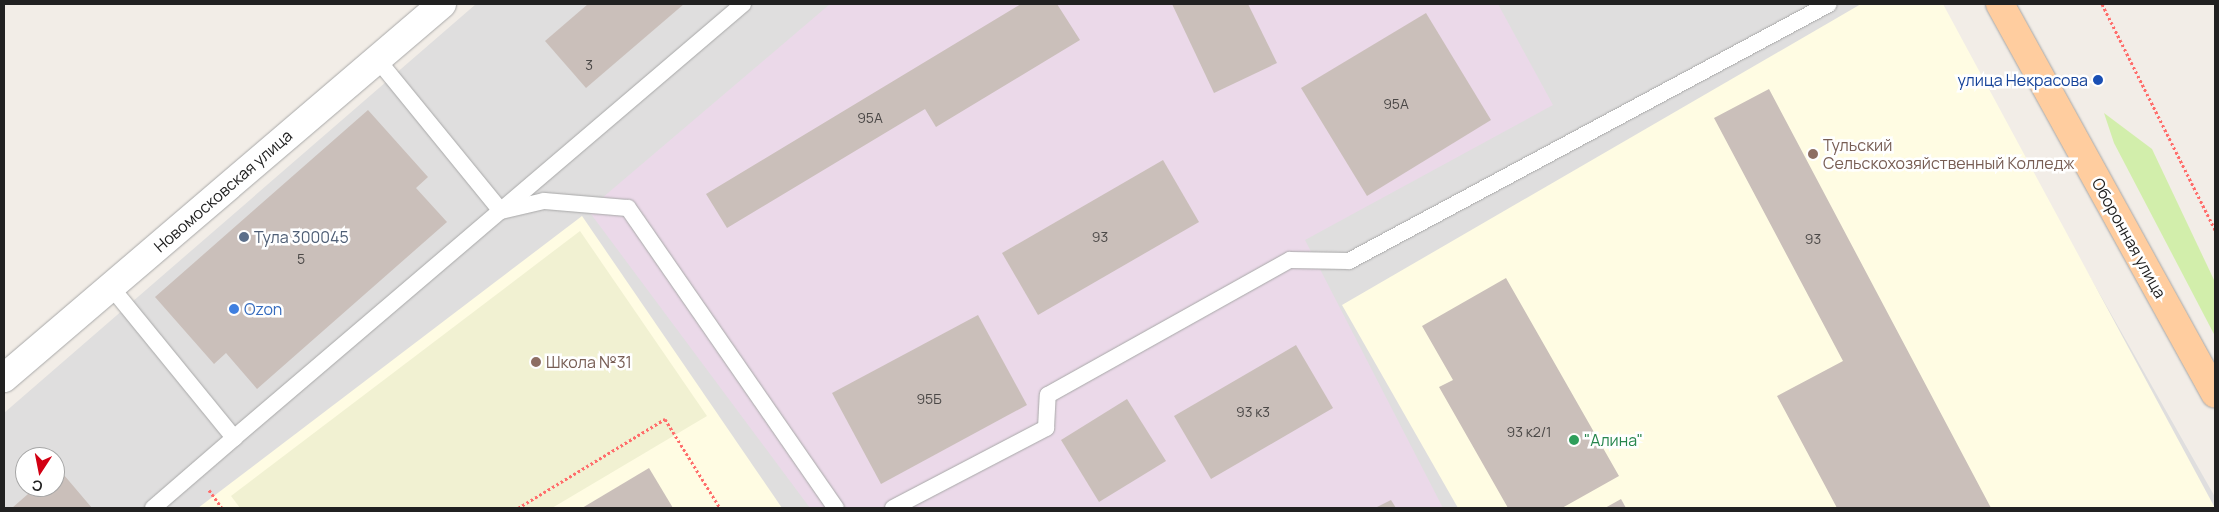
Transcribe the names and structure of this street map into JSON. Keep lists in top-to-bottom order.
{
  "streets": {
    "main road": ["Оборонная улица"],
    "street": ["Новомосковская улица"]
  },
  "places": [
    "улица Некрасова",
    "Тульский Сельскохозяйственный Колледж",
    "Тула 300045",
    "Ozon",
    "Школа №31",
    "\"Алина\""
  ],
  "house_numbers": [
    "3",
    "95А",
    "95А",
    "93",
    "93",
    "5",
    "95Б",
    "93 к3",
    "93 к2/1"
  ],
  "north": "bottom"
}
